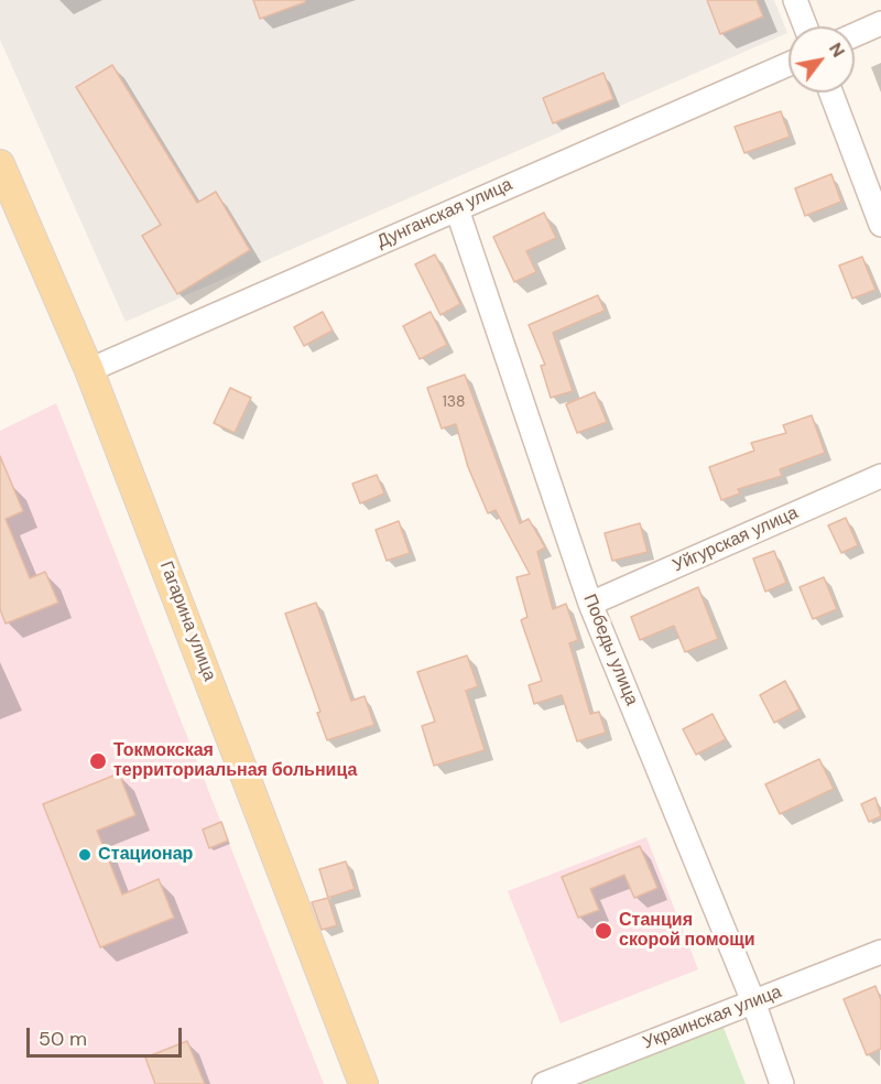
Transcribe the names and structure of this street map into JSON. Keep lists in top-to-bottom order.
{
  "streets": {
    "main road": ["Гагарина улица"],
    "street": [
      "Дунганская улица",
      "Уйгурская улица",
      "Победы улица",
      "Украинская улица"
    ]
  },
  "crossings": [
    ["Дунганская улица", "Гагарина улица"],
    ["Дунганская улица", "Победы улица"],
    ["Уйгурская улица", "Победы улица"],
    ["Победы улица", "Украинская улица"]
  ],
  "places": ["Токмокская территориальная больница", "Cтационар", "Станция скорой помощи"],
  "house_numbers": ["138"],
  "scale_bar": "50 m",
  "north": "top right"
}
